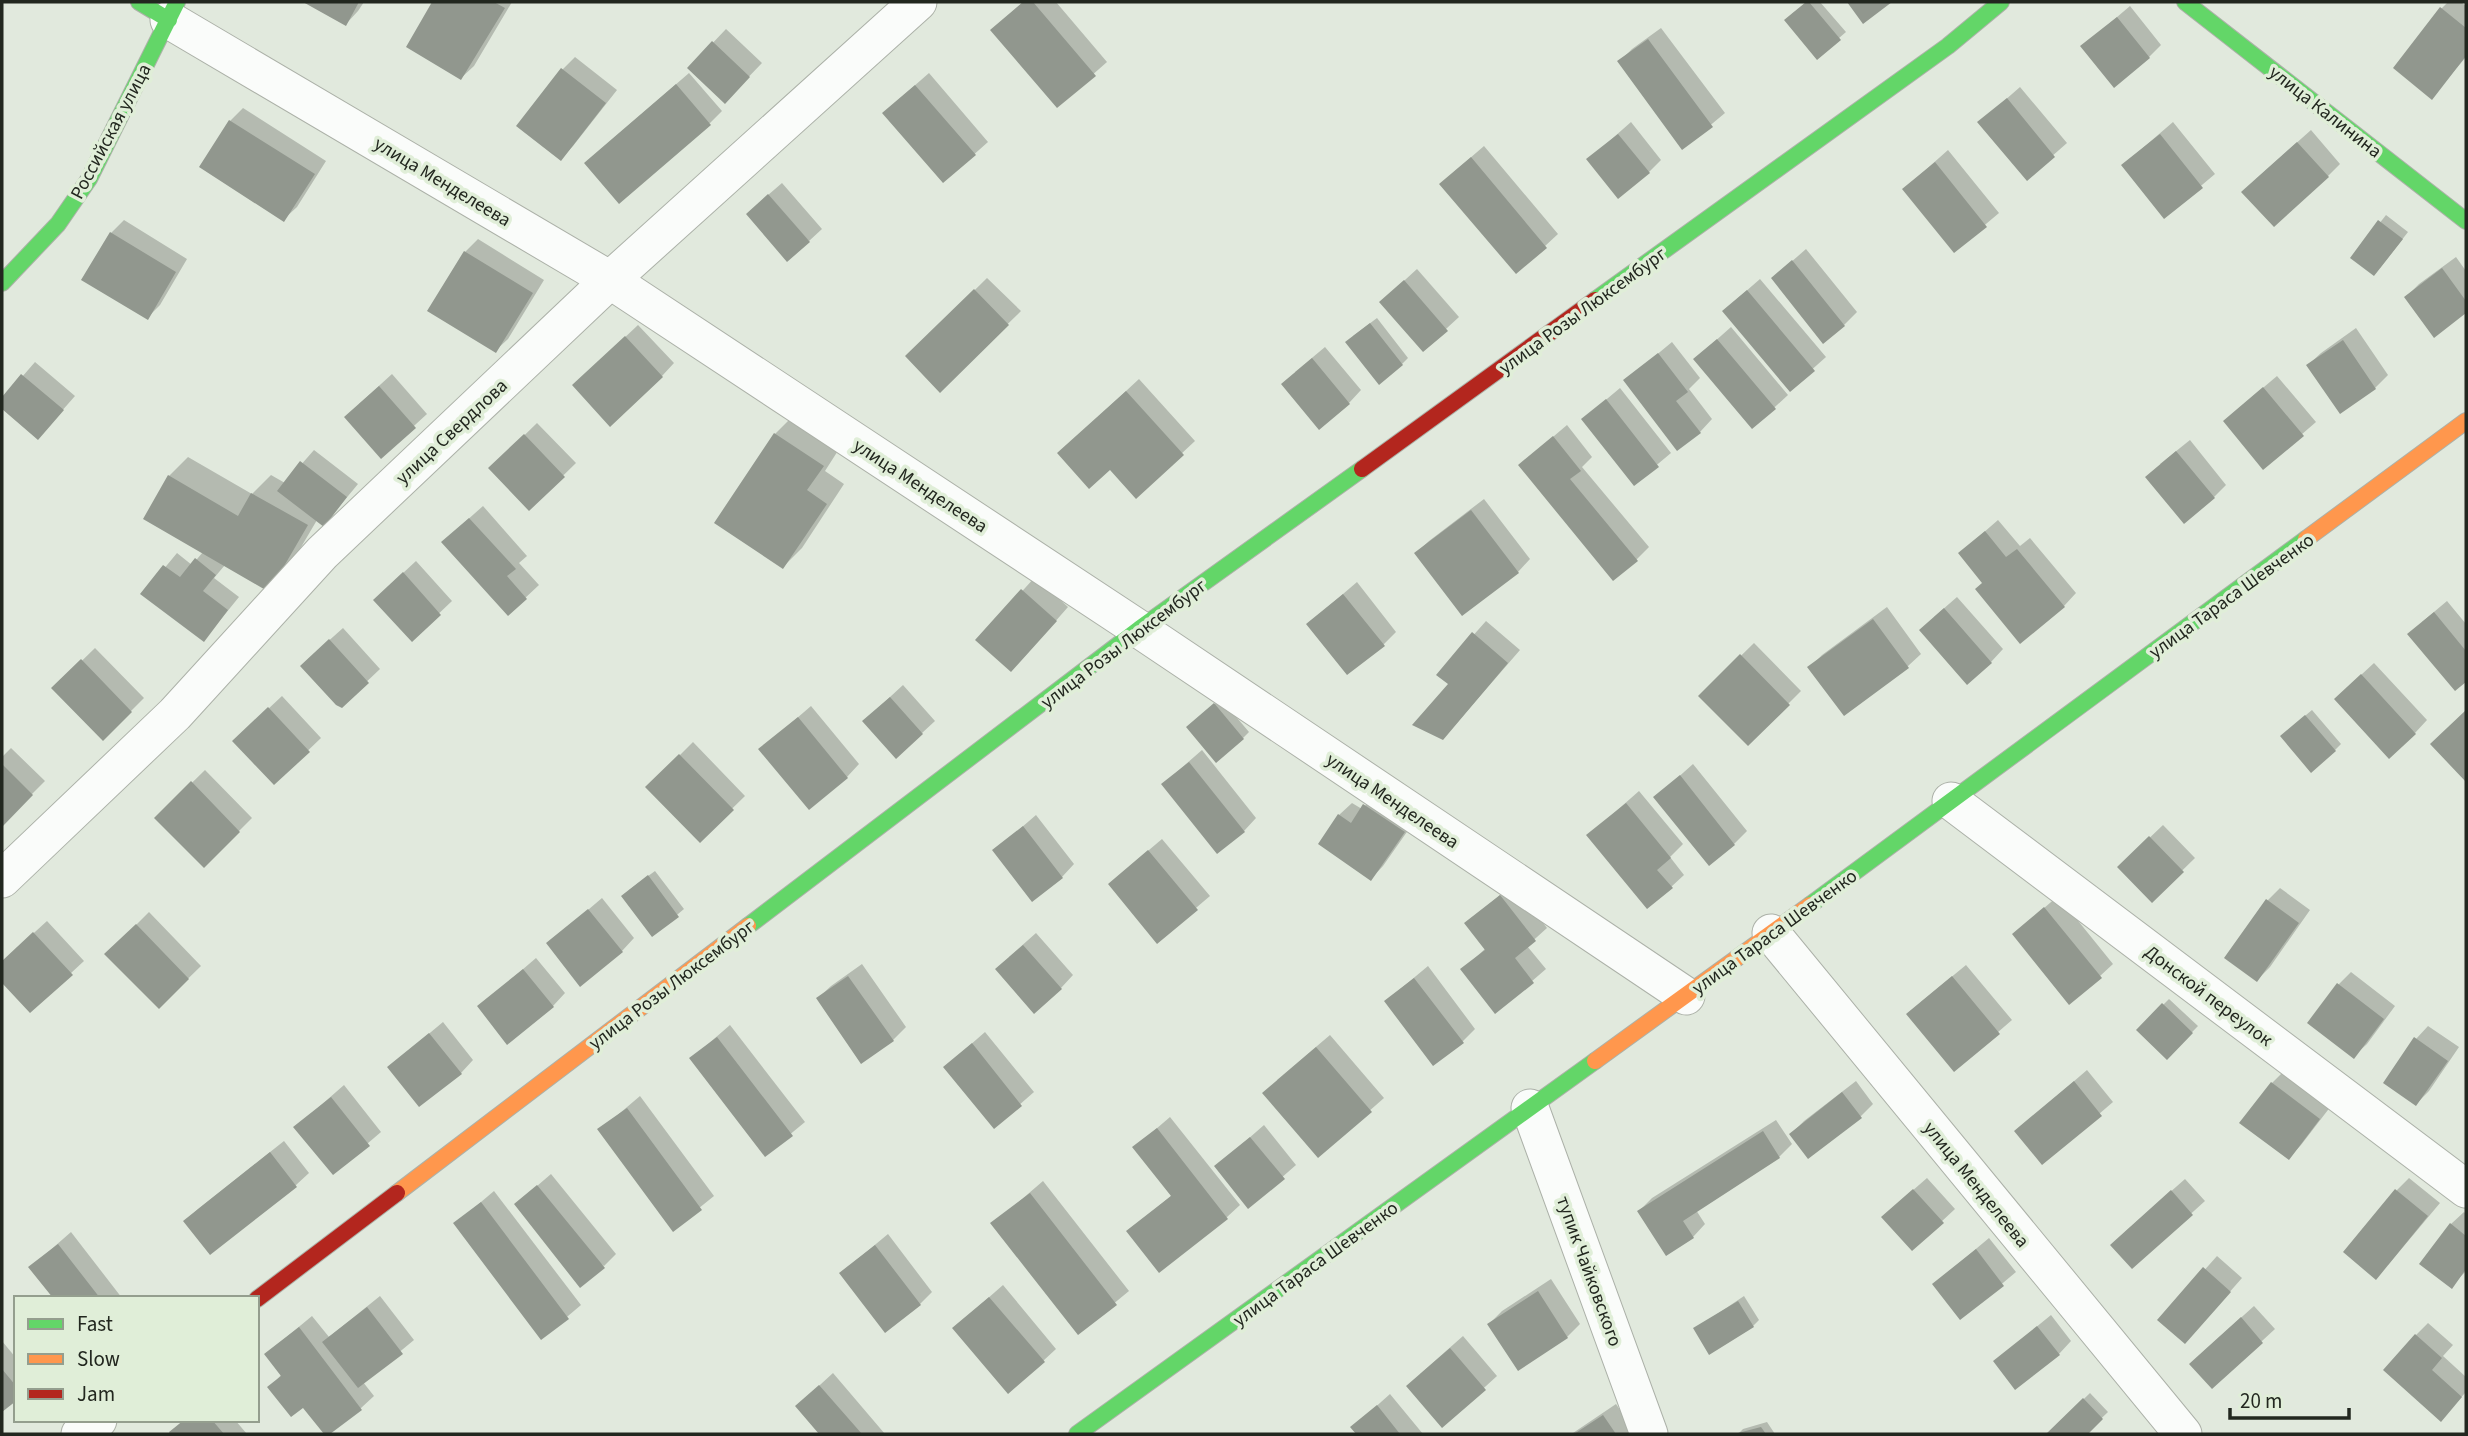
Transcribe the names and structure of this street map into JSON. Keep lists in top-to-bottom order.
{
  "streets": {
    "street": [
      "улица Калинина",
      "Российская улица",
      "улица Менделеева",
      "улица Розы Люксембург",
      "улица Свердлова",
      "улица Тараса Шевченко",
      "Донской переулок",
      "тупик Чайковского"
    ]
  },
  "crossings": [
    ["Российская улица", "улица Менделеева"],
    ["улица Менделеева", "улица Розы Люксембург"],
    ["улица Менделеева", "улица Свердлова"],
    ["улица Менделеева", "улица Тараса Шевченко"],
    ["улица Тараса Шевченко", "Донской переулок"],
    ["улица Тараса Шевченко", "тупик Чайковского"]
  ],
  "legend": ["Fast", "Slow", "Jam"],
  "scale_bar": "20 m"
}
